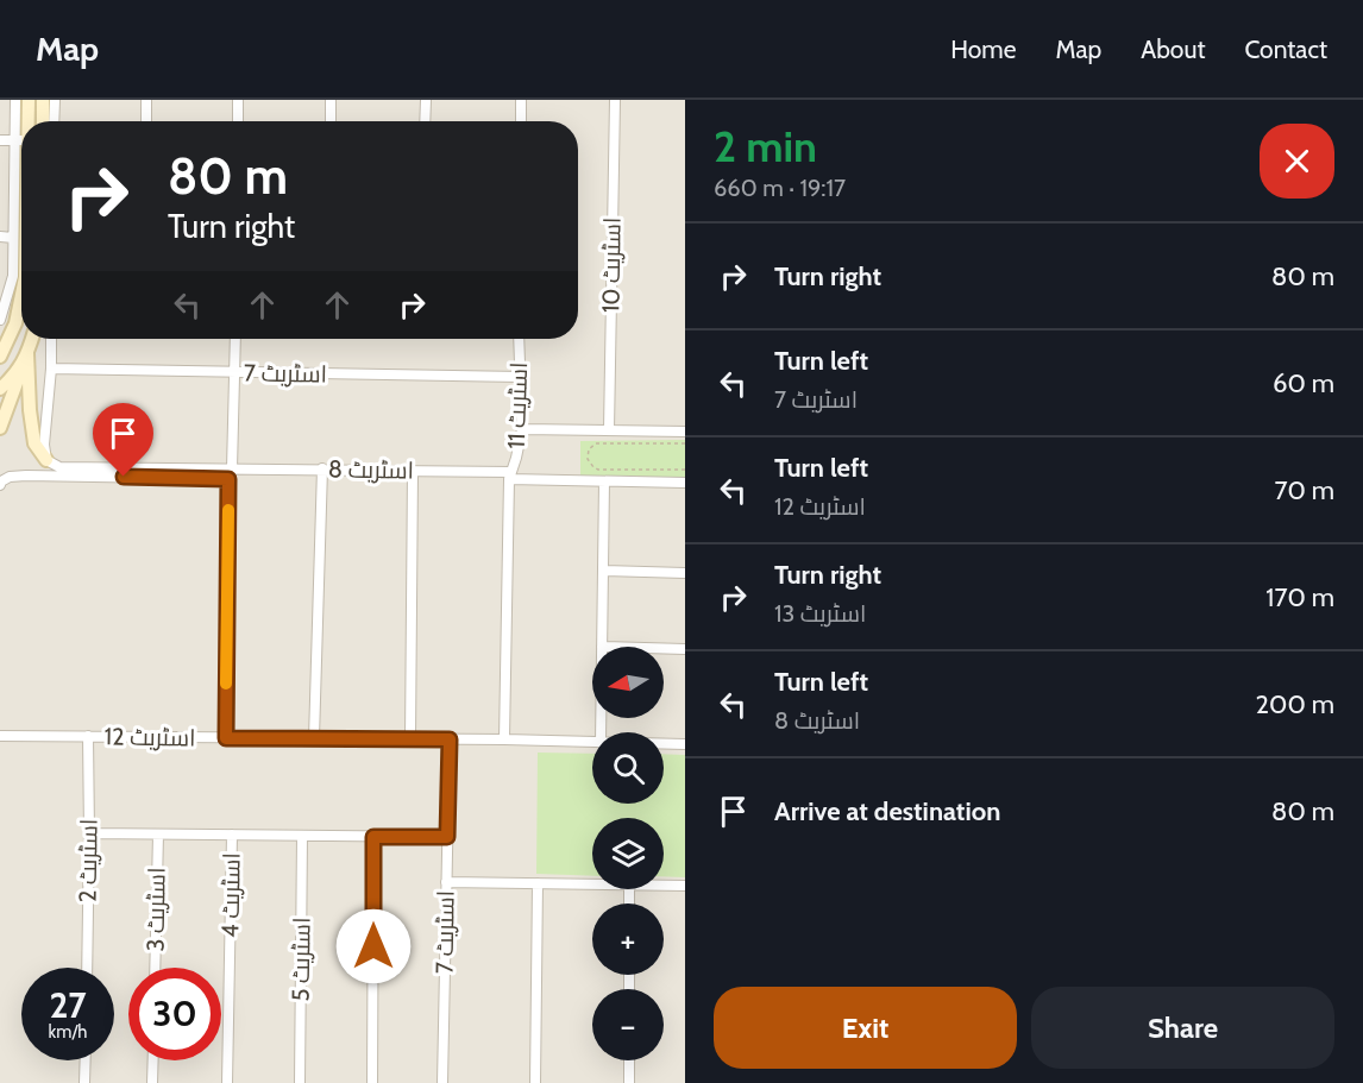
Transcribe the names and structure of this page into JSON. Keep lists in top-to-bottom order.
{
  "streets": {
    "street": [
      "اسٹریٹ 10",
      "اسٹریٹ 7",
      "اسٹریٹ 11",
      "اسٹریٹ 8",
      "اسٹریٹ 12",
      "اسٹریٹ 2",
      "اسٹریٹ 4",
      "اسٹریٹ 3",
      "اسٹریٹ 5"
    ]
  },
  "crossings": [
    ["اسٹریٹ 7", "اسٹریٹ 11"],
    ["اسٹریٹ 7", "اسٹریٹ 12"],
    ["اسٹریٹ 11", "اسٹریٹ 8"],
    ["اسٹریٹ 11", "اسٹریٹ 12"],
    ["اسٹریٹ 12", "اسٹریٹ 2"]
  ],
  "north": "left",
  "page": {
    "header": "Map",
    "nav": [
      "Home",
      "Map",
      "About",
      "Contact"
    ],
    "heading": ["2 min", "660 m · 19:17"],
    "turn": ["80 m", "Turn right"],
    "list": [
      {
        "name": "Turn right",
        "value": "80 m"
      },
      {
        "name": "Turn left",
        "note": "اسٹریٹ 7",
        "value": "60 m"
      },
      {
        "name": "Turn left",
        "note": "اسٹریٹ 12",
        "value": "70 m"
      },
      {
        "name": "Turn right",
        "note": "اسٹریٹ 13",
        "value": "170 m"
      },
      {
        "name": "Turn left",
        "note": "اسٹریٹ 8",
        "value": "200 m"
      },
      {
        "name": "Arrive at destination",
        "value": "80 m"
      }
    ],
    "map_buttons": ["+", "−"],
    "speed": "27 km/h",
    "limit": "30",
    "buttons": ["Exit", "Share"]
  }
}
